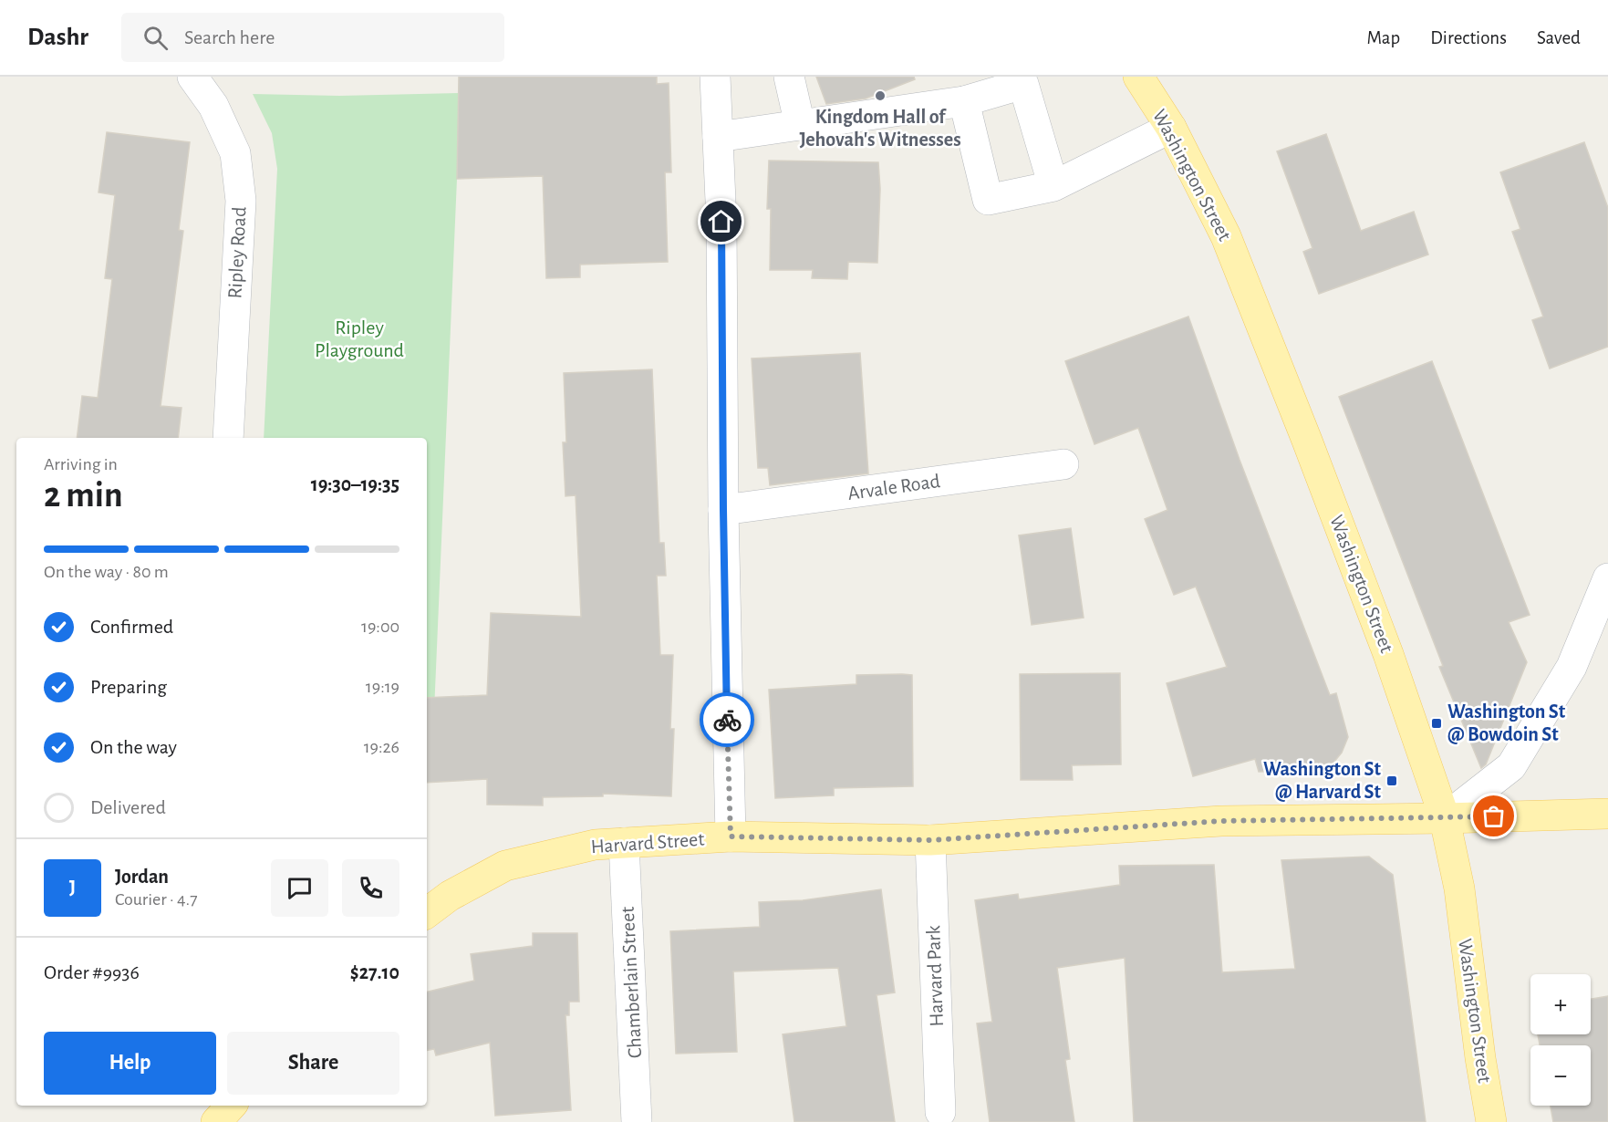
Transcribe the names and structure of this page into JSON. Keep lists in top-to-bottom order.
{
  "streets": {
    "main road": ["Washington Street", "Harvard Street"],
    "street": [
      "Ripley Road",
      "Arvale Road",
      "Harvard Park",
      "Chamberlain Street"
    ]
  },
  "crossings": [
    ["Washington Street", "Harvard Street"],
    ["Harvard Street", "Harvard Park"],
    ["Harvard Street", "Chamberlain Street"]
  ],
  "parks": ["Ripley Playground"],
  "places": {
    "other": ["Kingdom Hall of Jehovah's Witnesses"],
    "transit": ["Washington St @ Bowdoin St", "Washington St @ Harvard St"]
  },
  "page": {
    "header": "Dashr",
    "search": "Search here",
    "nav": ["Map", "Directions", "Saved"],
    "heading": ["2 min", "Arriving in", "19:30–19:35"],
    "panel": [
      "Jordan",
      "Courier · 4.7",
      "Order #9936",
      "$27.10"
    ],
    "bar": "On the way · 80 m",
    "list": [
      ["Confirmed", "19:00"],
      ["Preparing", "19:19"],
      ["On the way", "19:26"],
      "Delivered"
    ],
    "round": "J",
    "map_buttons": ["+", "−"],
    "buttons": ["Help", "Share"]
  }
}
